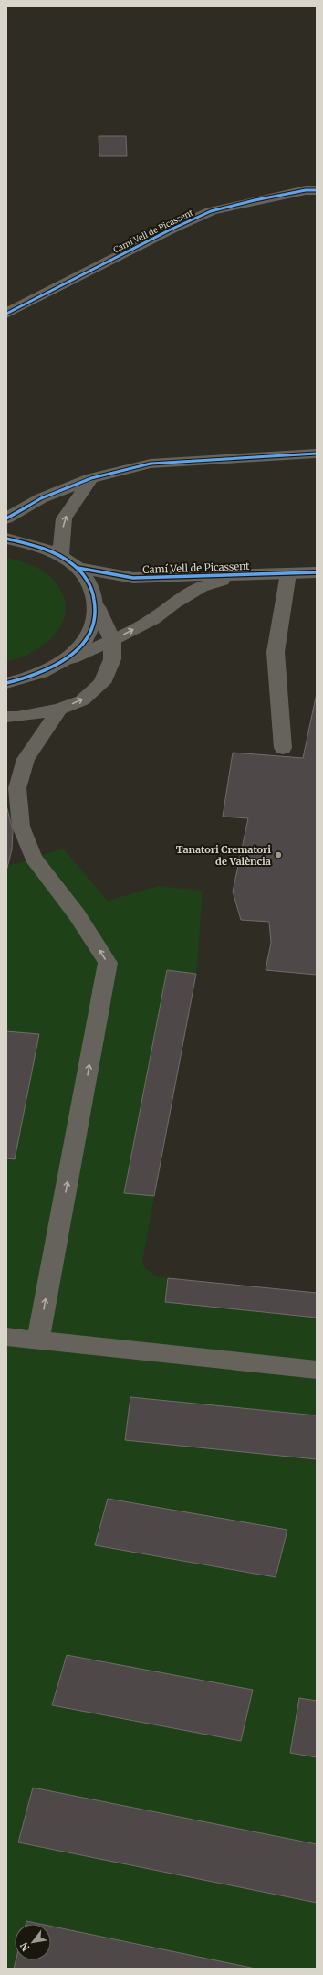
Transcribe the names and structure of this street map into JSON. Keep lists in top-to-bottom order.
{
  "streets": {
    "street": ["Camí Vell de Picassent"]
  },
  "places": ["Tanatori Crematori de València"],
  "north": "bottom left"
}
